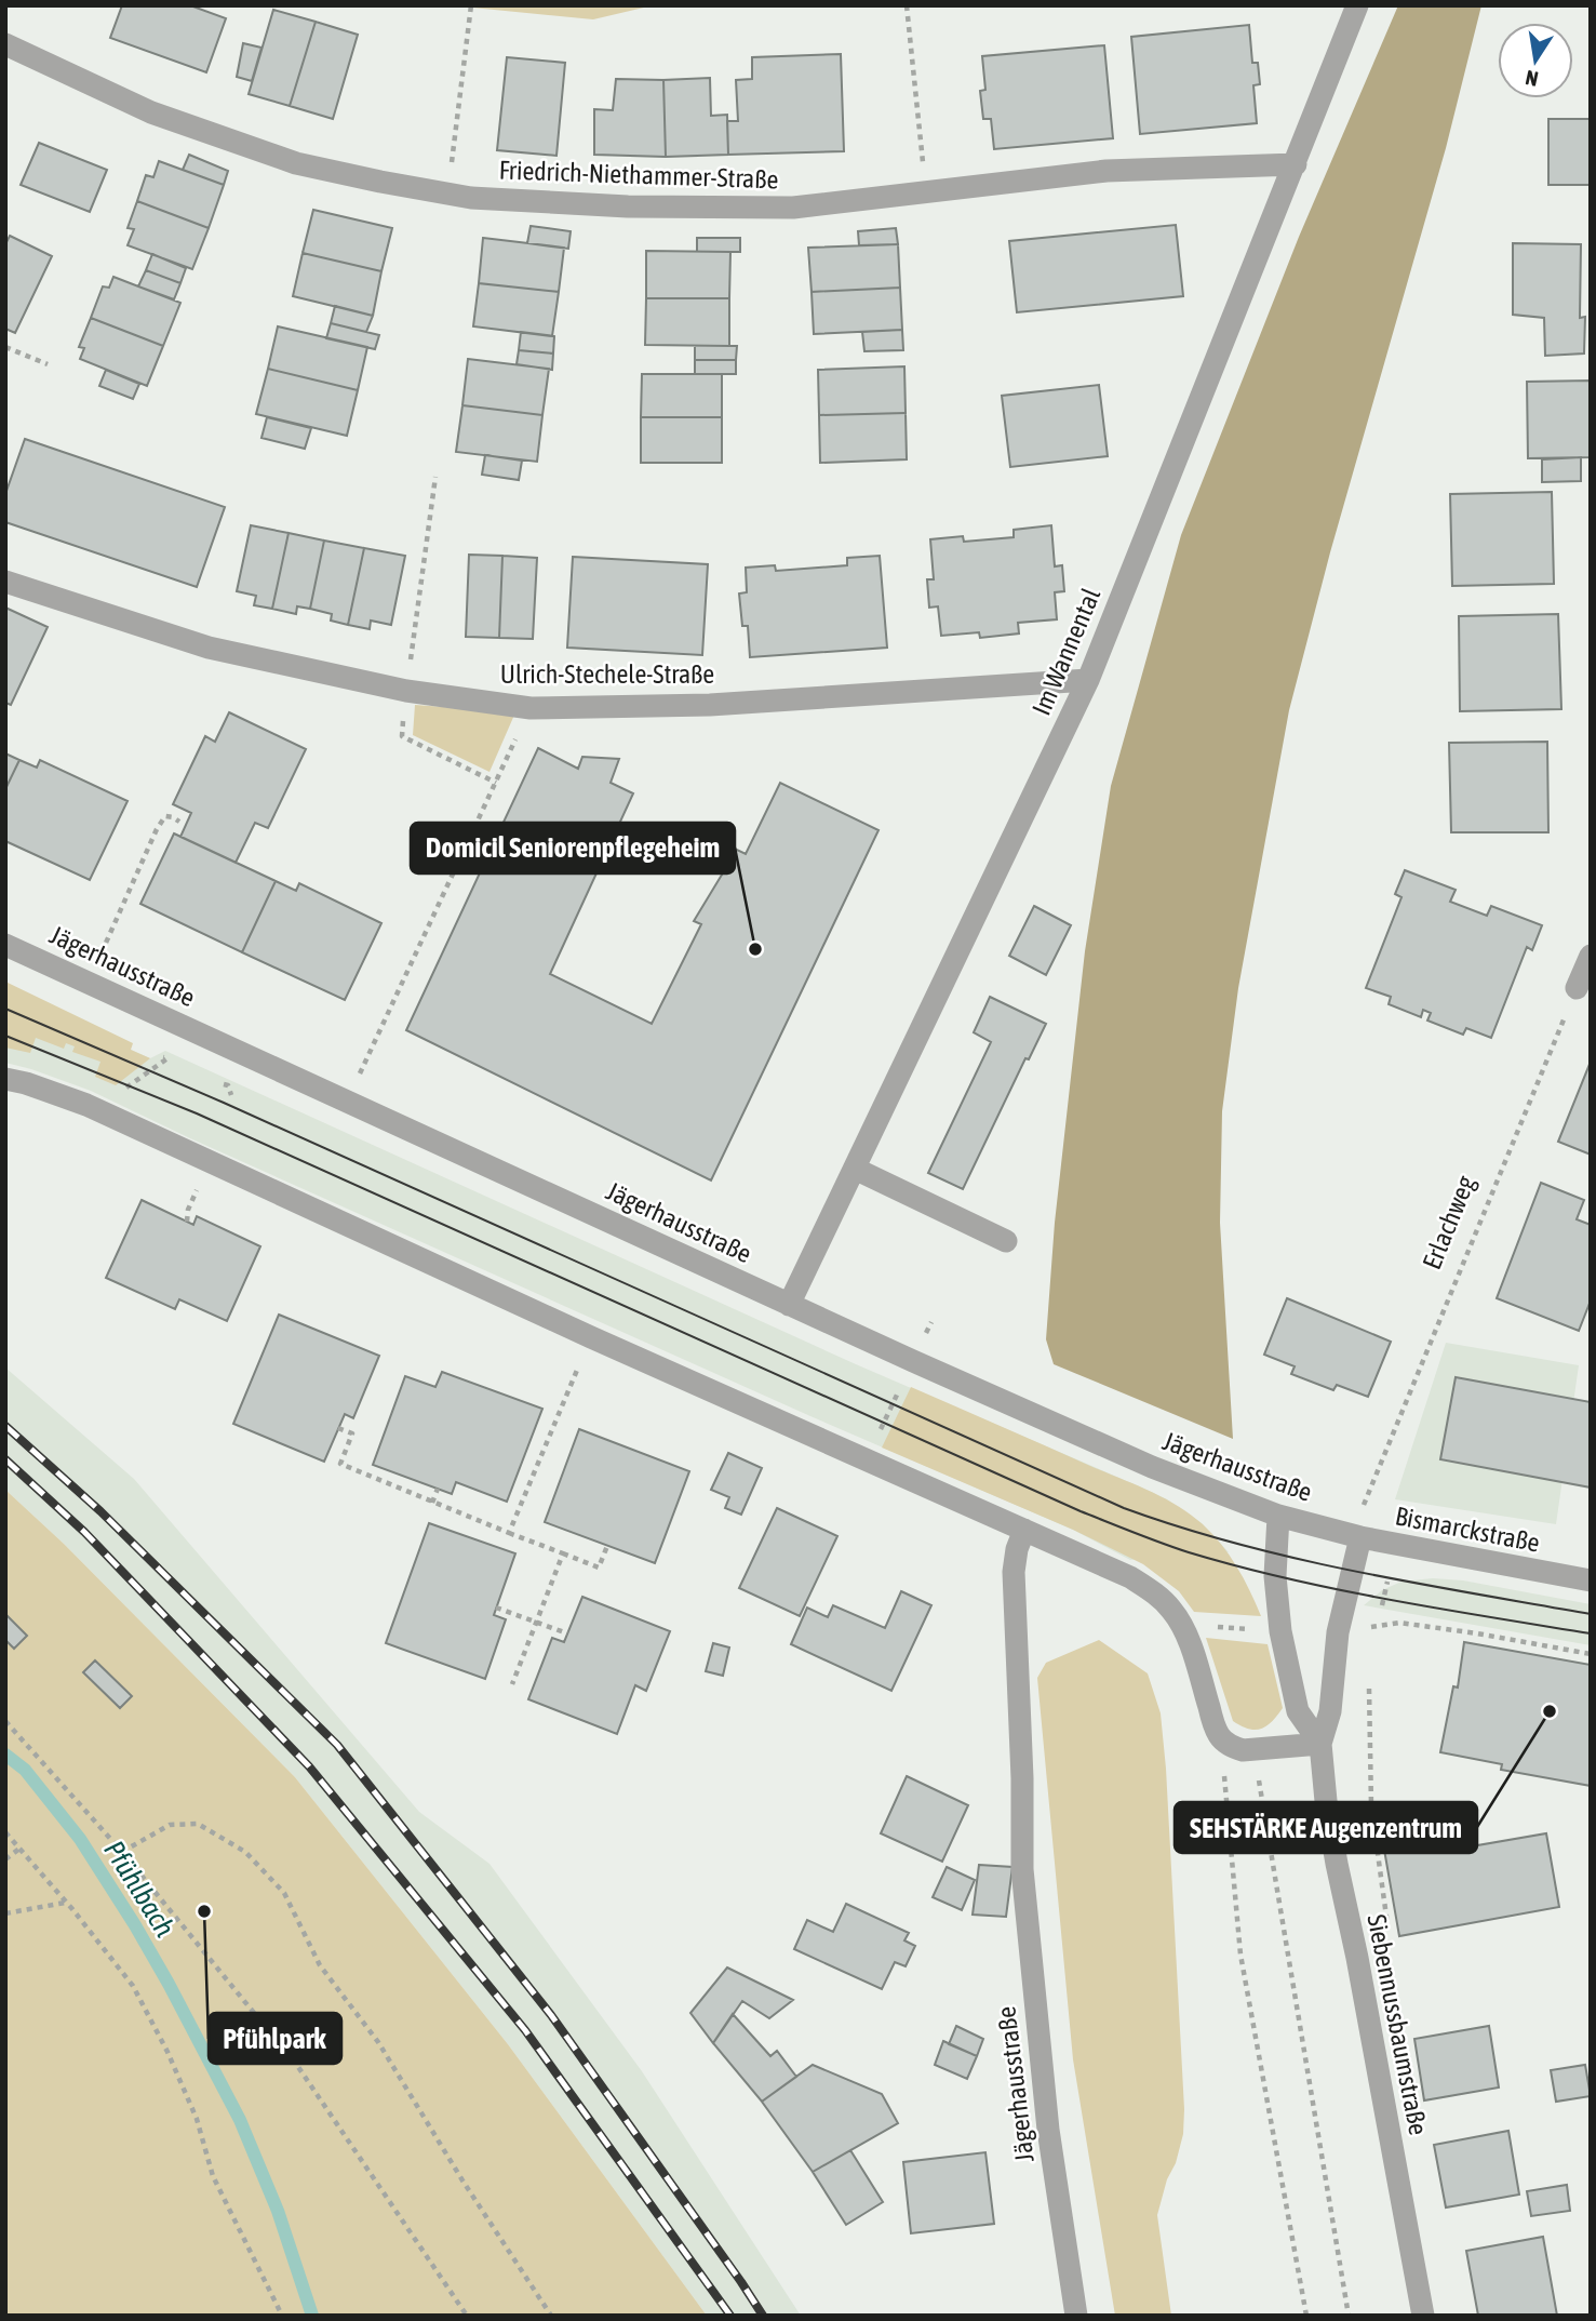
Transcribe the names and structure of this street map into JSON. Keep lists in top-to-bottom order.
{
  "streets": {
    "street": [
      "Friedrich-Niethammer-Straße",
      "Im Wannental",
      "Ulrich-Stechele-Straße",
      "Jägerhausstraße",
      "Bismarckstraße",
      "Siebennussbaumstraße"
    ],
    "path": ["Erlachweg"]
  },
  "crossings": [
    ["Friedrich-Niethammer-Straße", "Im Wannental"],
    ["Im Wannental", "Ulrich-Stechele-Straße"],
    ["Im Wannental", "Jägerhausstraße"],
    ["Jägerhausstraße", "Bismarckstraße"],
    ["Jägerhausstraße", "Siebennussbaumstraße"],
    ["Bismarckstraße", "Siebennussbaumstraße"]
  ],
  "water": ["Pfühlbach"],
  "places": ["Domicil Seniorenpflegeheim", "SEHSTÄRKE Augenzentrum", "Pfühlpark"],
  "north": "bottom"
}
